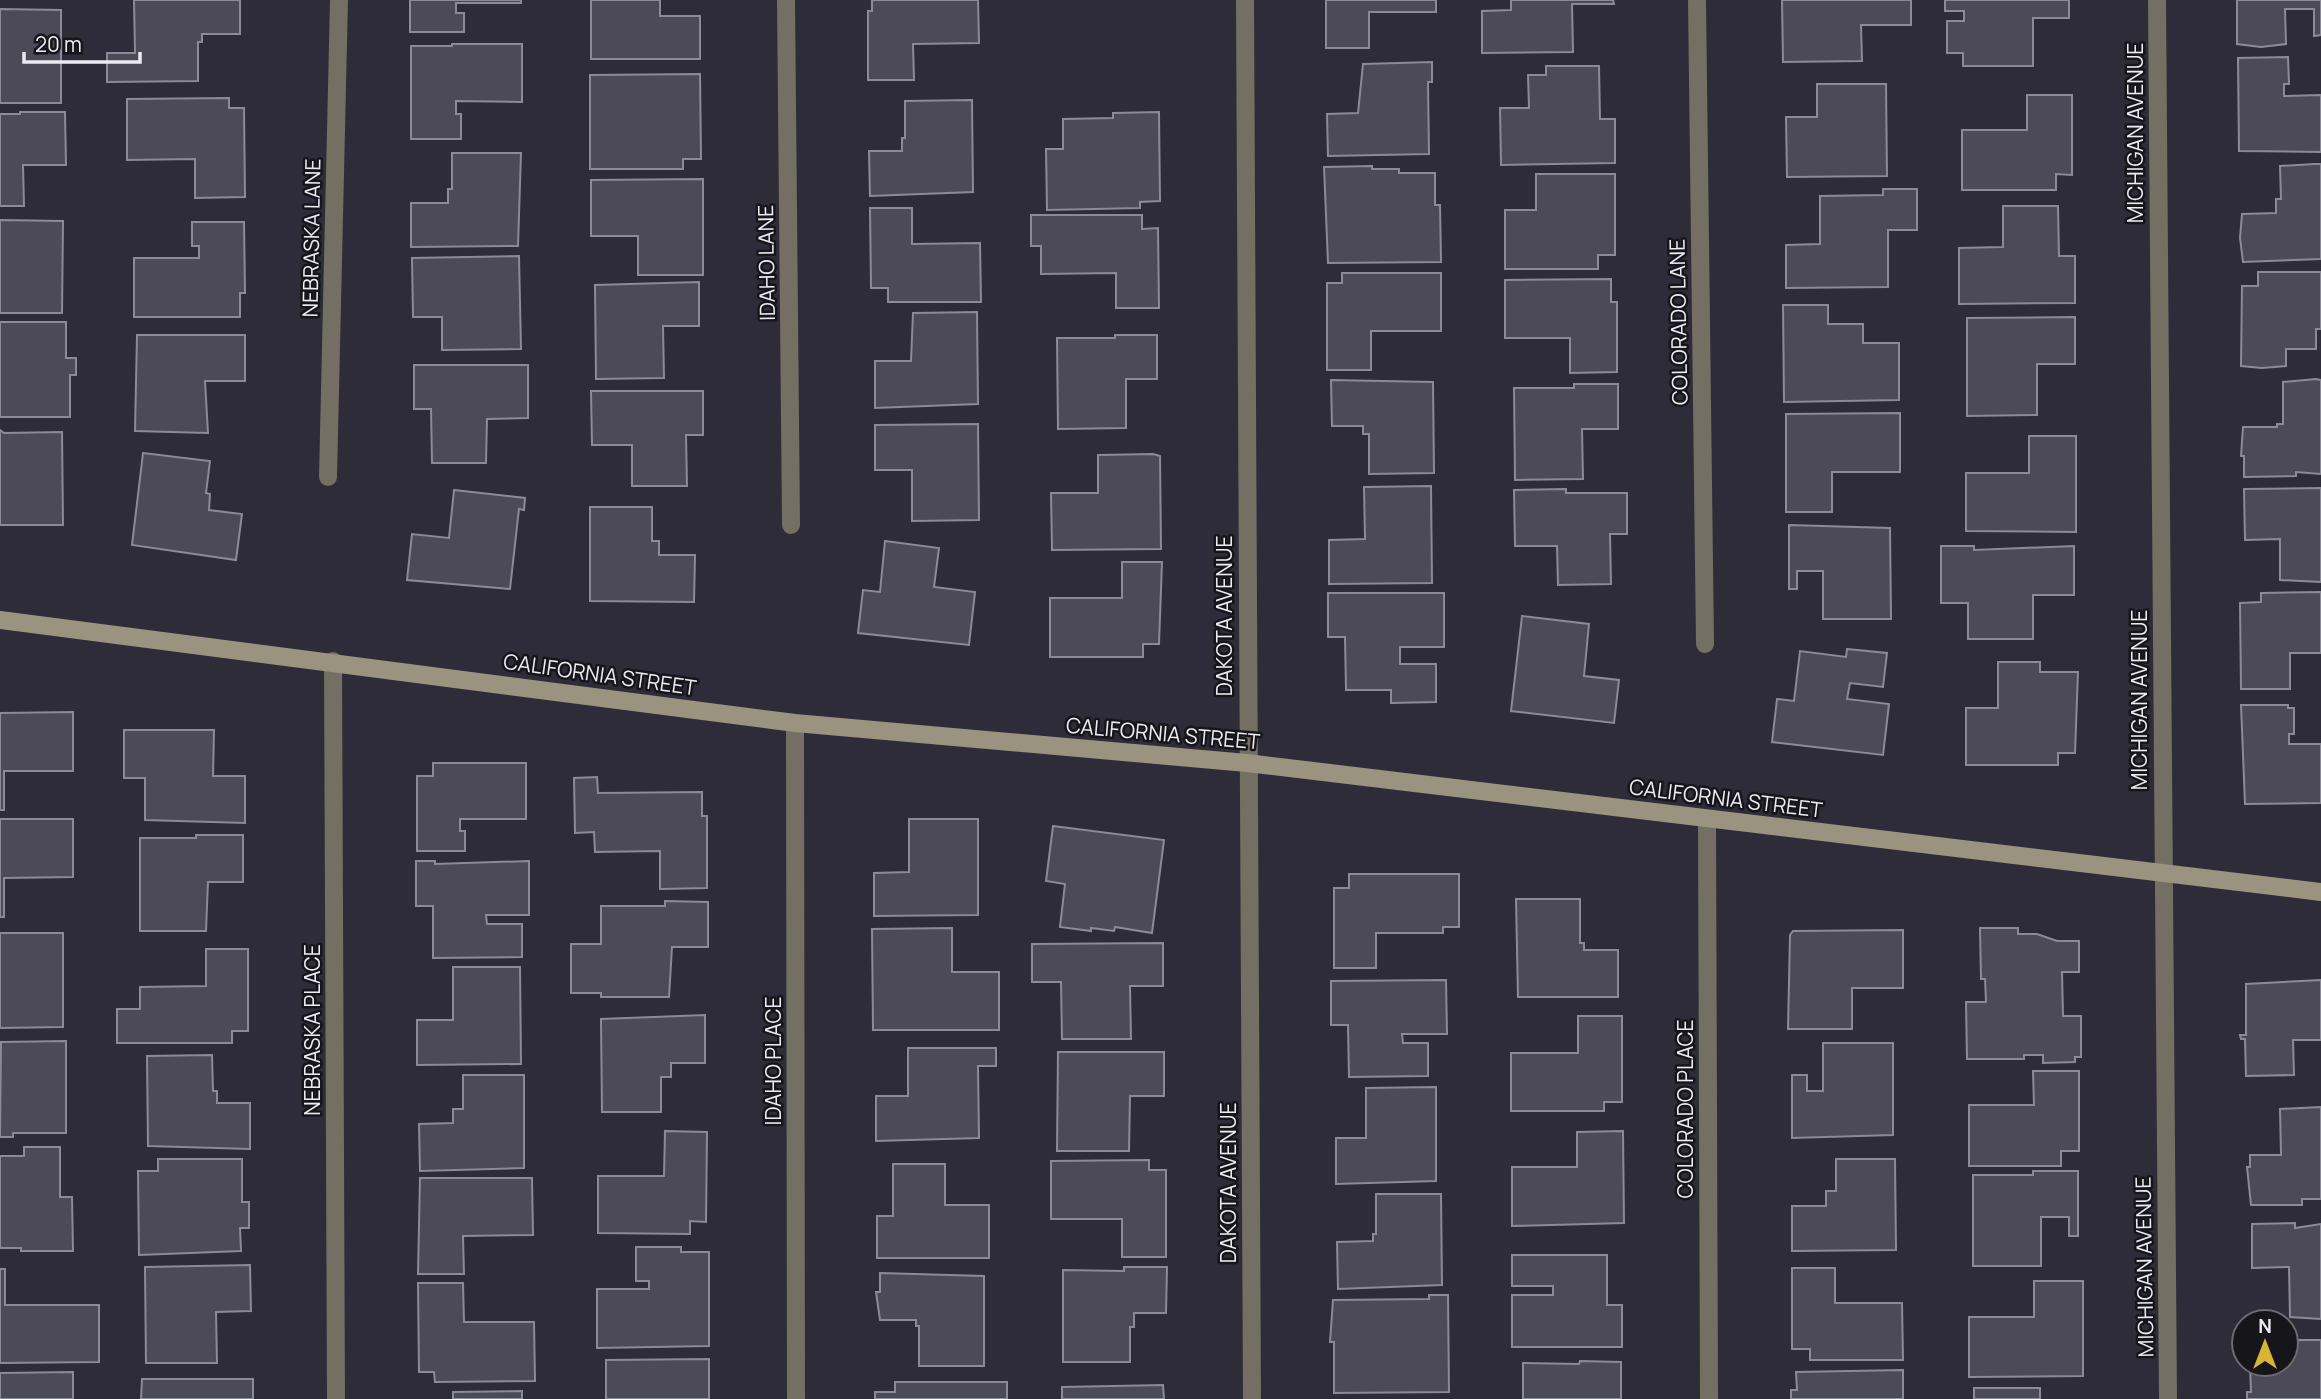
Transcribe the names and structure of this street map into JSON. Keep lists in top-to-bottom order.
{
  "streets": {
    "street": [
      "MICHIGAN AVENUE",
      "NEBRASKA LANE",
      "IDAHO LANE",
      "COLORADO LANE",
      "DAKOTA AVENUE",
      "CALIFORNIA STREET",
      "NEBRASKA PLACE",
      "IDAHO PLACE",
      "COLORADO PLACE"
    ]
  },
  "crossings": [
    ["MICHIGAN AVENUE", "CALIFORNIA STREET"],
    ["DAKOTA AVENUE", "CALIFORNIA STREET"],
    ["CALIFORNIA STREET", "NEBRASKA PLACE"],
    ["CALIFORNIA STREET", "IDAHO PLACE"],
    ["CALIFORNIA STREET", "COLORADO PLACE"]
  ],
  "scale_bar": "20 m",
  "north": "top"
}
